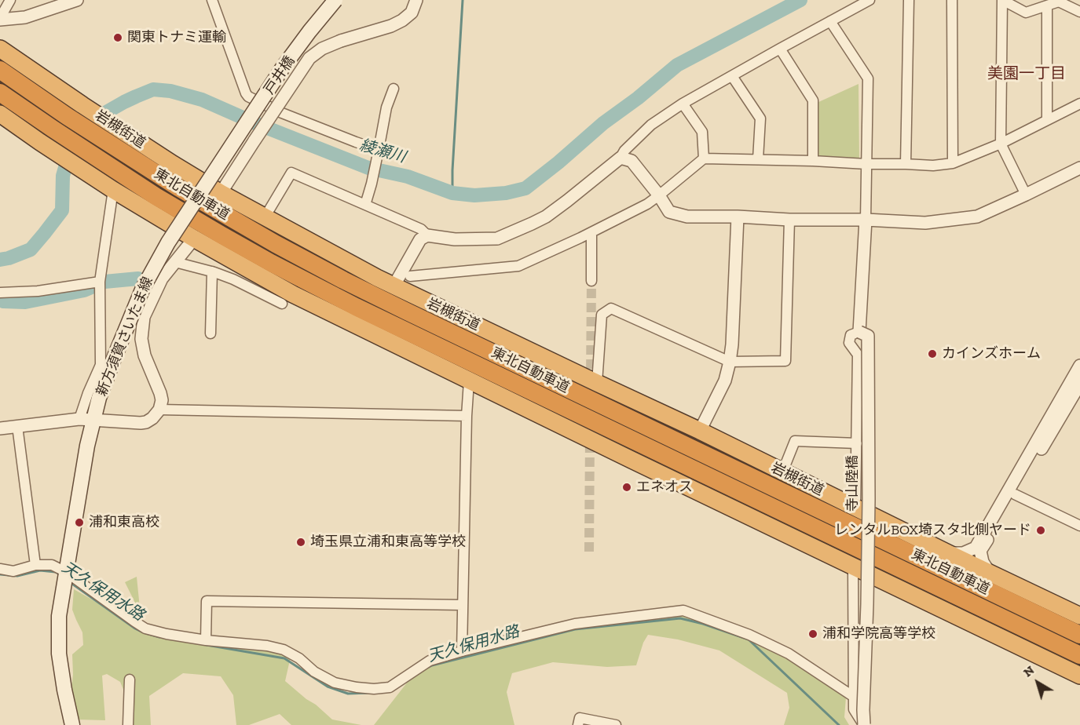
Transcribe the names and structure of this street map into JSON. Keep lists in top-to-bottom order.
{
  "streets": {
    "highway": ["岩槻街道", "東北自動車道"],
    "main road": ["新方須賀さいたま線"],
    "street": ["戸井橋", "寺山陸橋"]
  },
  "crossings": [
    ["戸井橋", "岩槻街道"]
  ],
  "districts": ["美園一丁目"],
  "water": ["綾瀬川", "天久保用水路"],
  "places": [
    "関東トナミ運輸",
    "カインズホーム",
    "エネオス",
    "浦和東高校",
    "レンタルBOX埼スタ北側ヤード",
    "埼玉県立浦和東高等学校",
    "浦和学院高等学校"
  ],
  "north": "top left"
}
